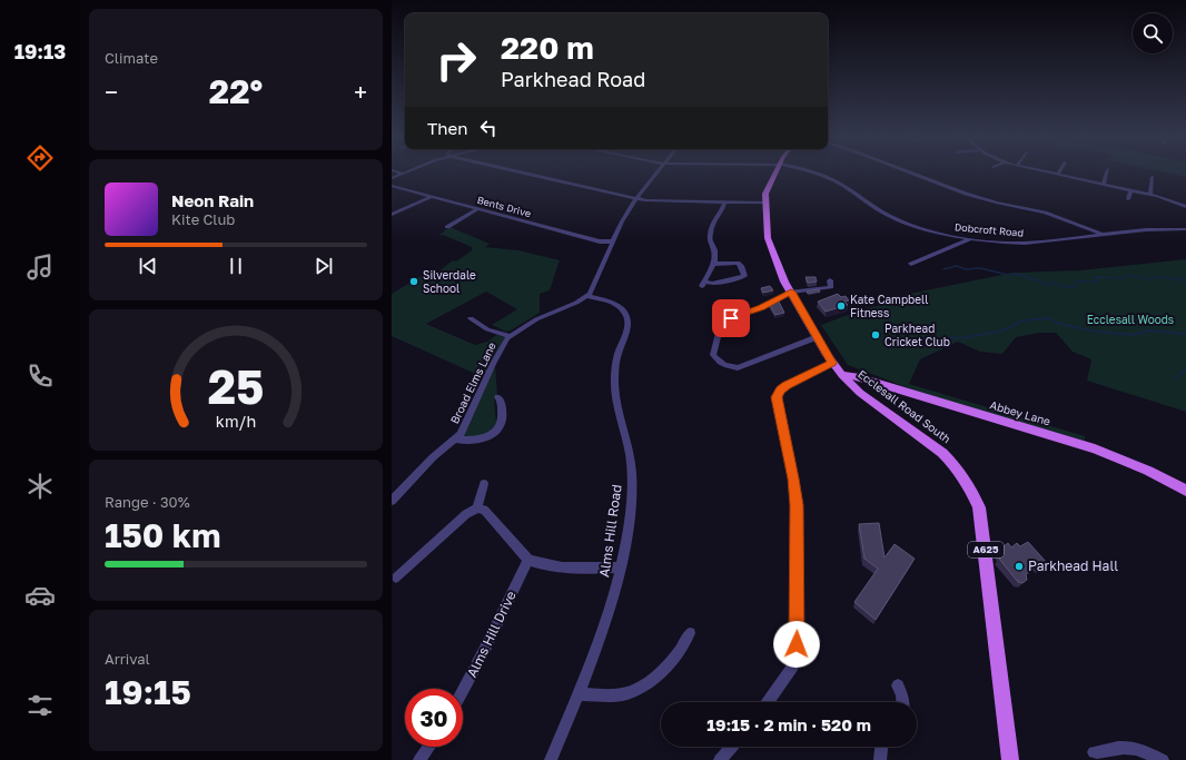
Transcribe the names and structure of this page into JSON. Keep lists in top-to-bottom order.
{
  "streets": {
    "main road": ["Ecclesall Road South", "Abbey Lane", "A625"],
    "street": [
      "Bents Drive",
      "Dobcroft Road",
      "Broad Elms Lane",
      "Alms Hill Road",
      "Alms Hill Drive"
    ]
  },
  "crossings": [
    ["Broad Elms Lane", "Alms Hill Road"],
    ["Ecclesall Road South", "Abbey Lane"]
  ],
  "parks": ["Ecclesall Woods"],
  "places": [
    "Silverdale School",
    "Kate Campbell Fitness",
    "Parkhead Cricket Club",
    "Parkhead Hall"
  ],
  "page": {
    "tabs": "19:13",
    "tile": [
      "Climate",
      ["Range · 30%", "150 km"],
      ["Arrival", "19:15"]
    ],
    "turn": ["220 m", "Parkhead Road"],
    "heat": ["−", "22°", "+"],
    "then": "Then",
    "song": ["Neon Rain", "Kite Club"],
    "limit": "30",
    "trip": "19:15 · 2 min · 520 m",
    "gauge": ["25", "km/h"]
  }
}
